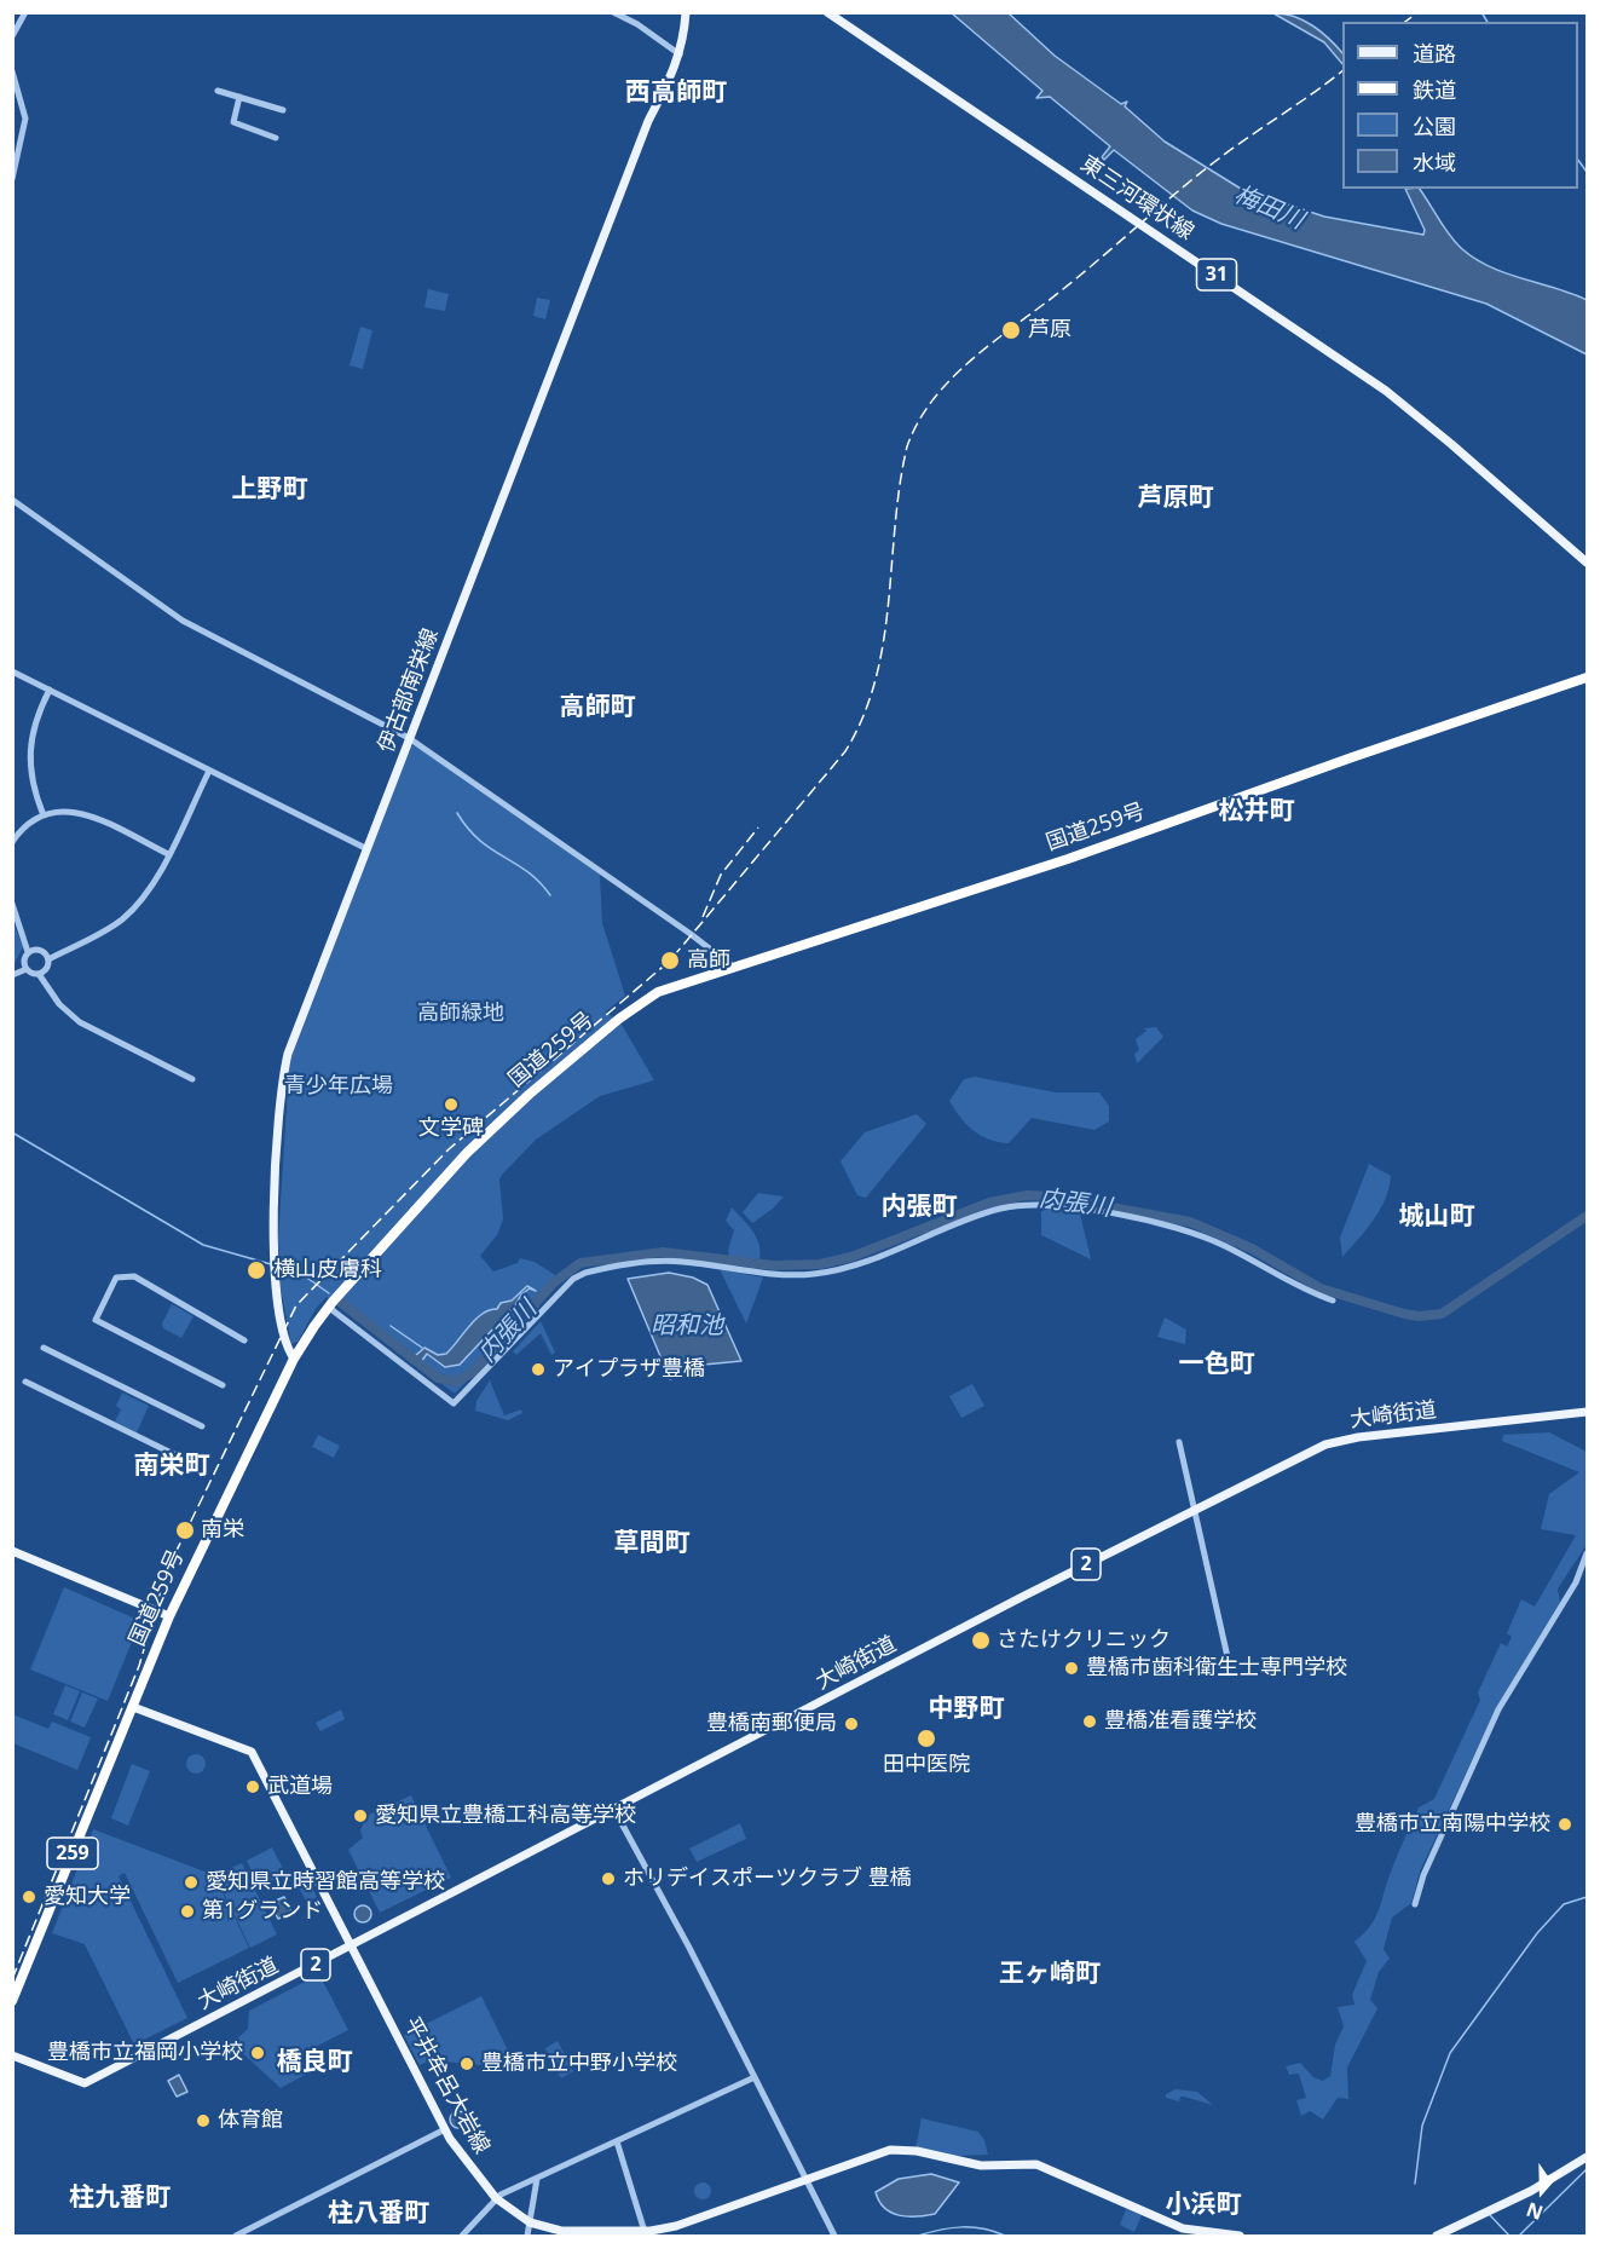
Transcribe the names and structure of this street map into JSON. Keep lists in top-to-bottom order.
{
  "streets": {
    "highway": ["国道259号", "259"],
    "main road": [
      "東三河環状線",
      "31",
      "伊古部南栄線",
      "大崎街道",
      "2",
      "平井牟呂大岩線"
    ]
  },
  "crossings": [
    ["伊古部南栄線", "国道259号"],
    ["国道259号", "平井牟呂大岩線"],
    ["大崎街道", "平井牟呂大岩線"]
  ],
  "districts": [
    "西高師町",
    "上野町",
    "芦原町",
    "高師町",
    "松井町",
    "内張町",
    "城山町",
    "一色町",
    "南栄町",
    "草間町",
    "中野町",
    "王ヶ崎町",
    "橋良町",
    "柱九番町",
    "小浜町",
    "柱八番町"
  ],
  "water": ["梅田川", "内張川", "昭和池"],
  "parks": ["高師緑地", "青少年広場"],
  "places": [
    "芦原",
    "高師",
    "文学碑",
    "横山皮膚科",
    "アイプラザ豊橋",
    "南栄",
    "さたけクリニック",
    "豊橋市歯科衛生士専門学校",
    "豊橋准看護学校",
    "豊橋南郵便局",
    "田中医院",
    "武道場",
    "愛知県立豊橋工科高等学校",
    "豊橋市立南陽中学校",
    "ホリデイスポーツクラブ 豊橋",
    "愛知県立時習館高等学校",
    "愛知大学",
    "第1グランド",
    "豊橋市立福岡小学校",
    "豊橋市立中野小学校",
    "体育館"
  ],
  "legend": [
    "道路",
    "鉄道",
    "公園",
    "水域"
  ],
  "north": "bottom"
}
